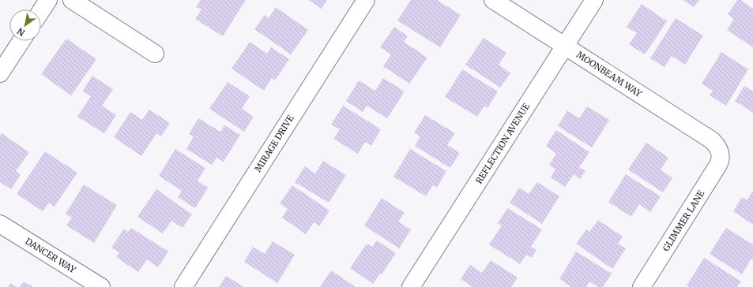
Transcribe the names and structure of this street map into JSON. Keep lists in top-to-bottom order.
{
  "streets": {
    "street": [
      "MOONBEAM WAY",
      "MIRAGE DRIVE",
      "REFLECTION AVENUE",
      "GLIMMER LANE",
      "DANCER WAY"
    ]
  },
  "crossings": [
    ["MOONBEAM WAY", "REFLECTION AVENUE"],
    ["MOONBEAM WAY", "GLIMMER LANE"]
  ],
  "north": "bottom left"
}
